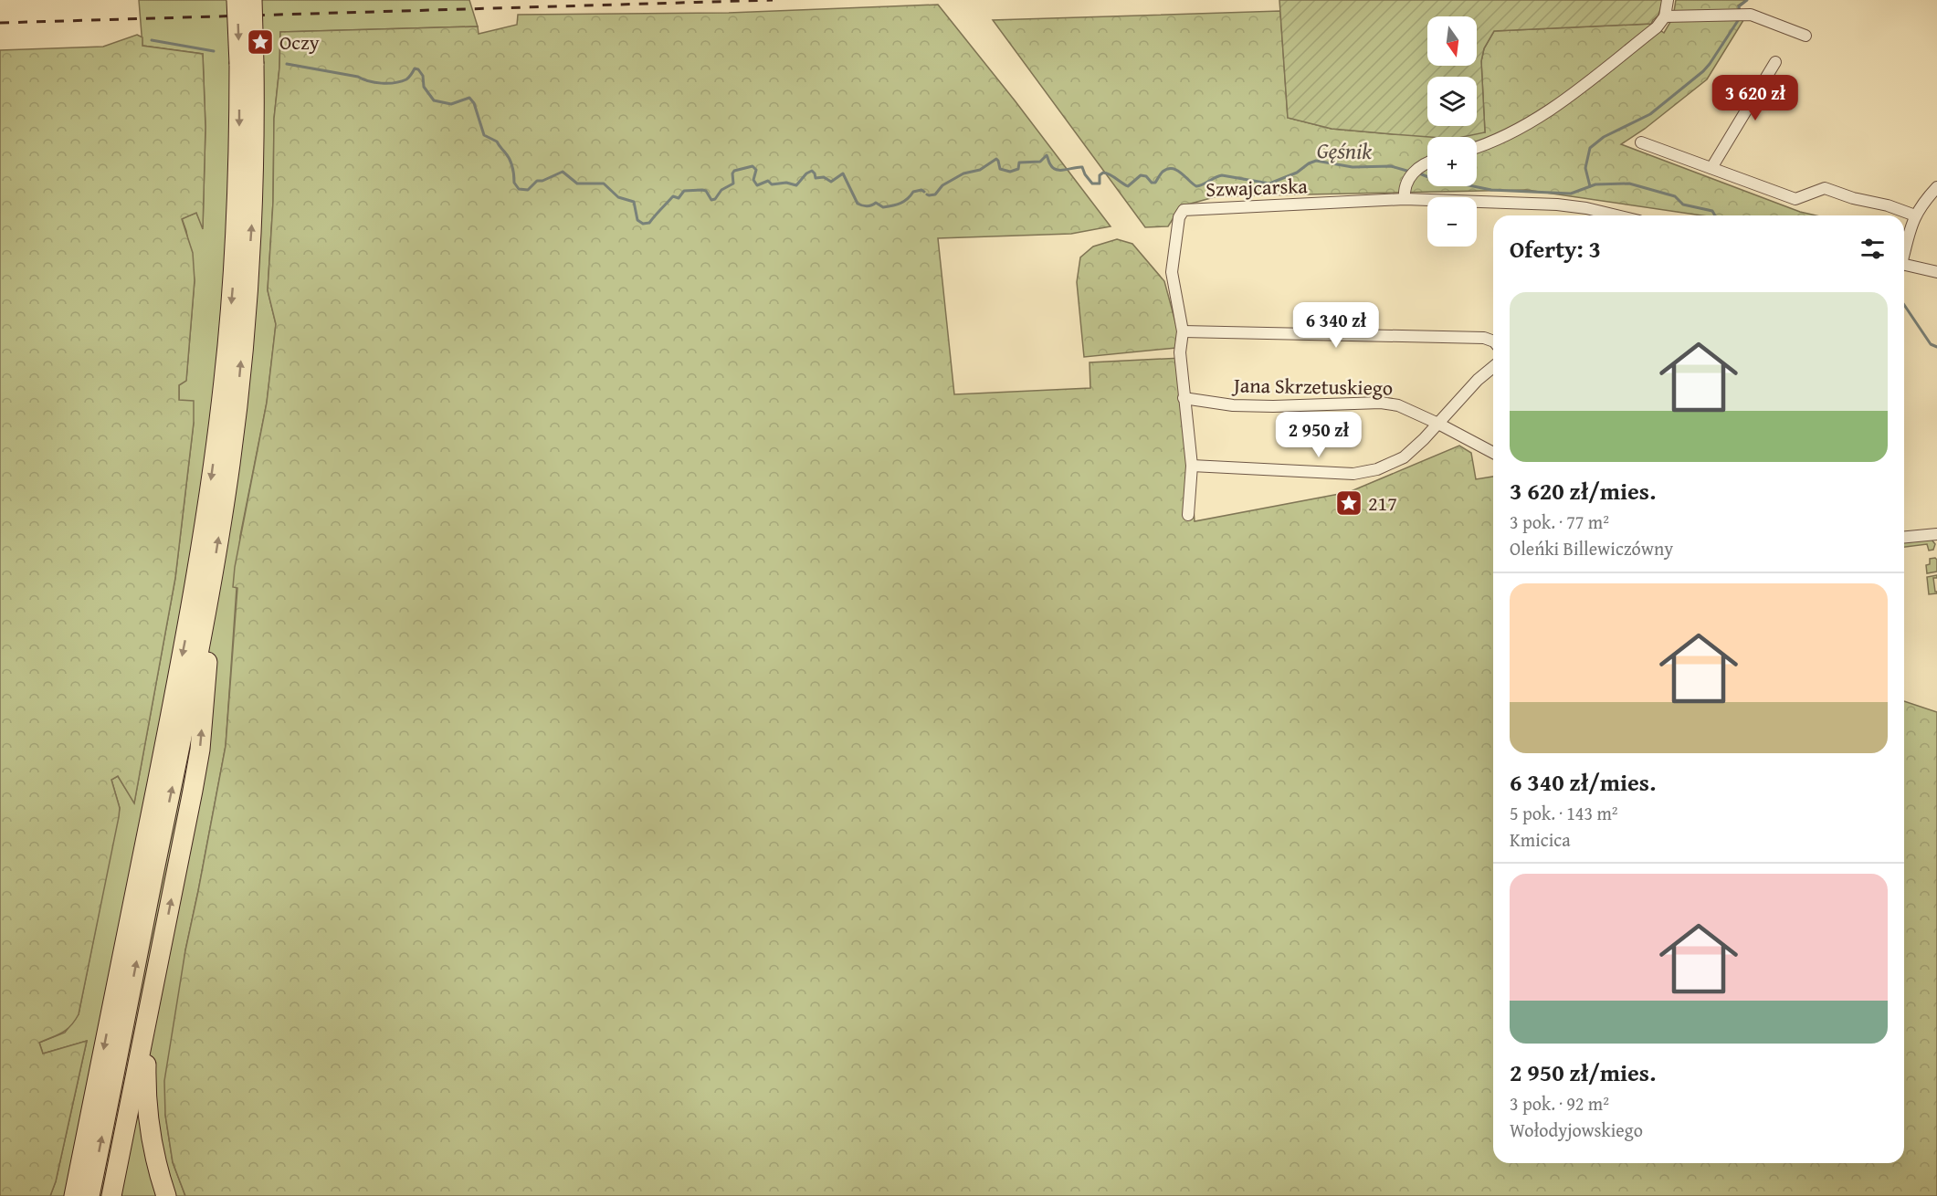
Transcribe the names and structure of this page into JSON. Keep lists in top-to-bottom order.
{
  "streets": {
    "street": ["Szwajcarska", "Jana Skrzetuskiego"]
  },
  "crossings": [
    ["Szwajcarska", "Jana Skrzetuskiego"]
  ],
  "water": ["Gęśnik"],
  "places": {
    "place": ["Oczy", "217"]
  },
  "north": "bottom",
  "page": {
    "map_buttons": ["+", "−"],
    "price": ["3 620 zł", "6 340 zł", "2 950 zł"],
    "heading": "Oferty: 3",
    "list": [
      {
        "name": "3 620 zł/mies.",
        "note": "3 pok. · 77 m² · Oleńki Billewiczówny"
      },
      {
        "name": "6 340 zł/mies.",
        "note": "5 pok. · 143 m² · Kmicica"
      },
      {
        "name": "2 950 zł/mies.",
        "note": "3 pok. · 92 m² · Wołodyjowskiego"
      }
    ]
  }
}
